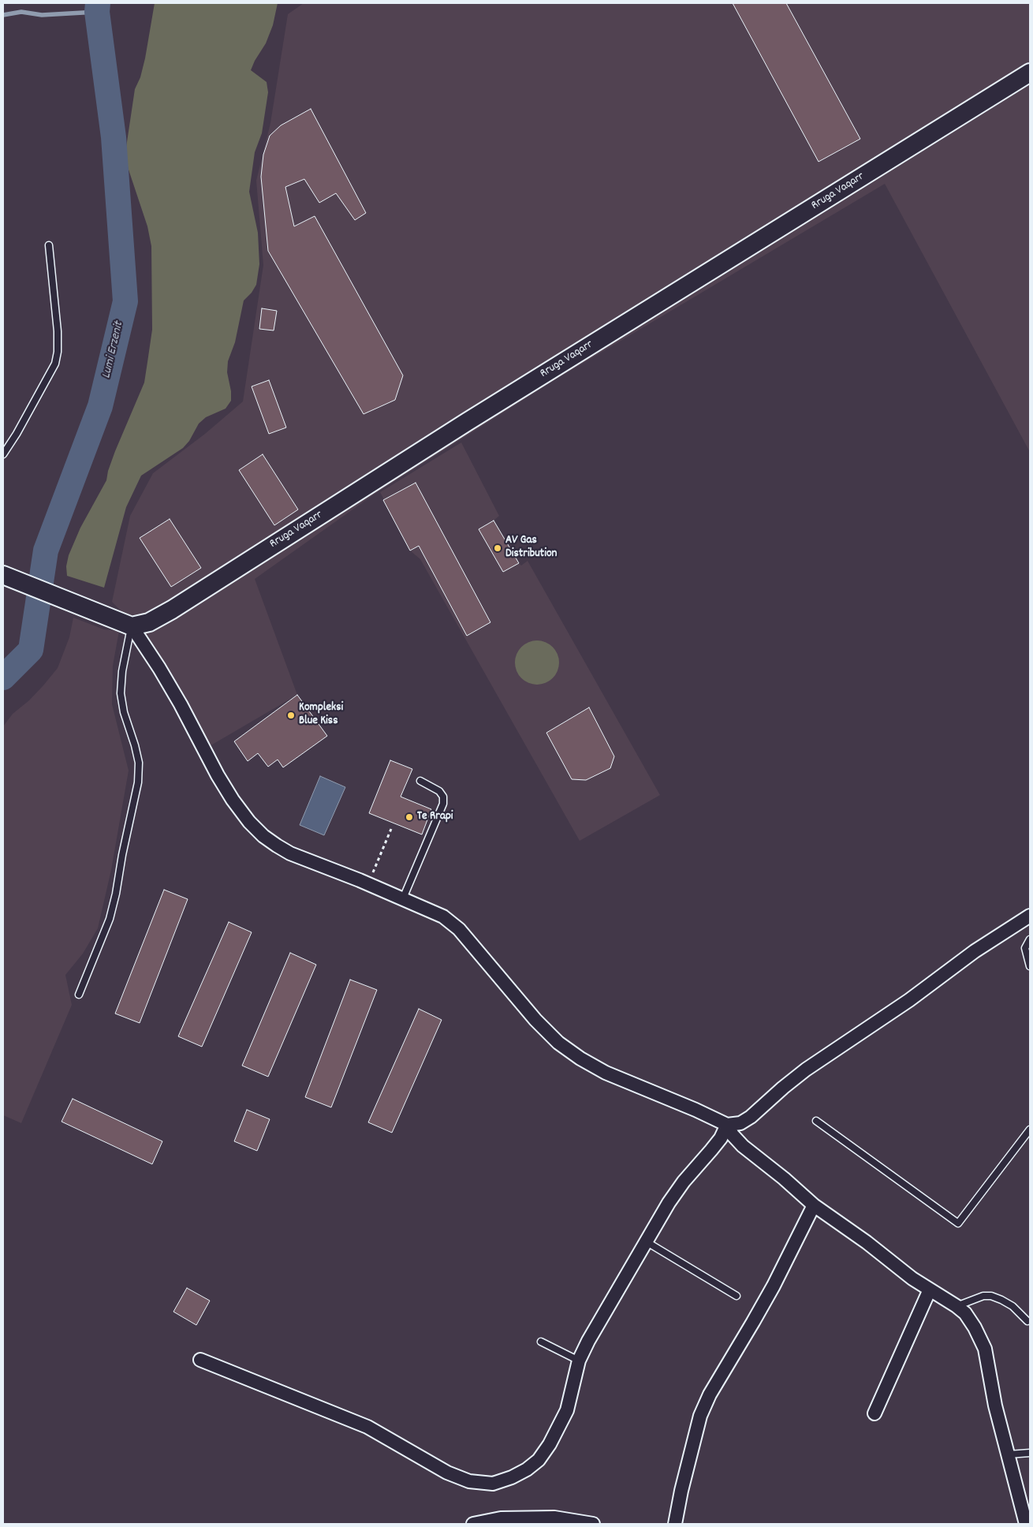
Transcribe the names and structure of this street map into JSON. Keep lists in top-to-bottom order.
{
  "streets": {
    "main road": ["Rruga Vaqarr"]
  },
  "water": ["Lumi Erzenit"],
  "places": ["AV Gas Distribution", "Kompleksi Blue Kiss", "Te Rrapi"]
}
